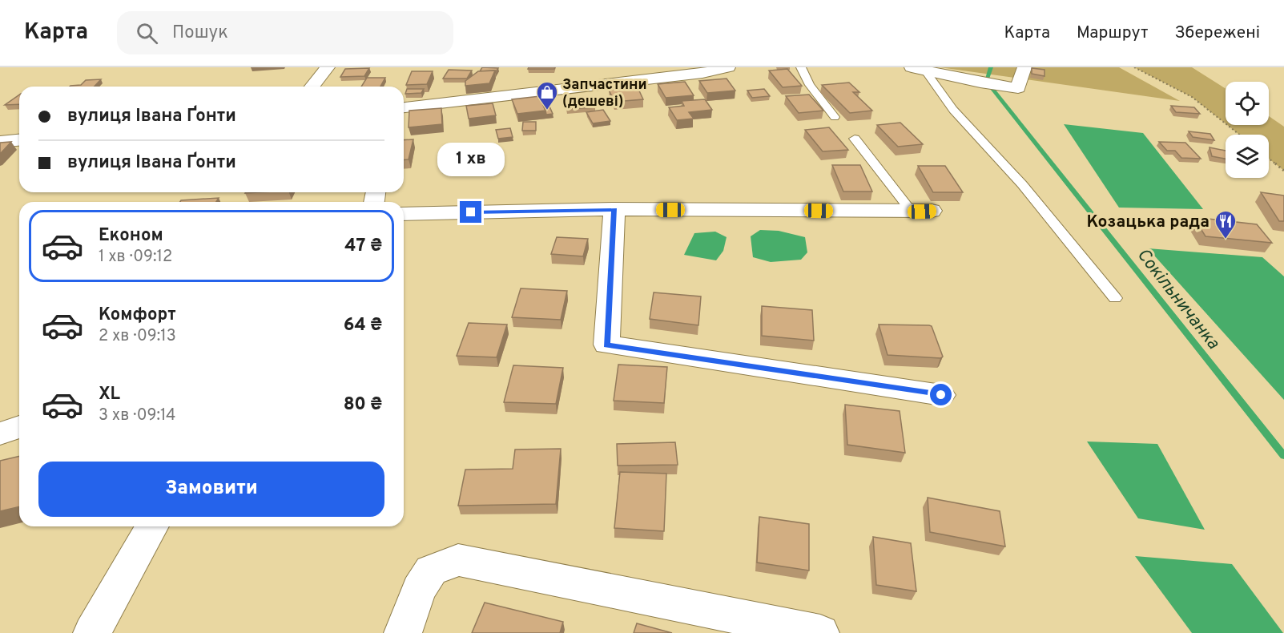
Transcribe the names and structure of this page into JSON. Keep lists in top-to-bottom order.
{
  "water": ["Сокільничанка"],
  "places": {
    "shop": ["Запчастини (дешеві)"],
    "restaurant": ["Козацька рада"]
  },
  "page": {
    "header": "Карта",
    "search": "Пошук",
    "nav": ["Карта", "Маршрут", "Збережені"],
    "banner": ["вулиця Івана Ґонти", "вулиця Івана Ґонти"],
    "bubble": "1 хв",
    "list": [
      {
        "name": "Економ",
        "note": "1 хв · 09:12",
        "value": "47 ₴"
      },
      {
        "name": "Комфорт",
        "note": "2 хв · 09:13",
        "value": "64 ₴"
      },
      {
        "name": "XL",
        "note": "3 хв · 09:14",
        "value": "80 ₴"
      }
    ],
    "buttons": "Замовити"
  }
}
